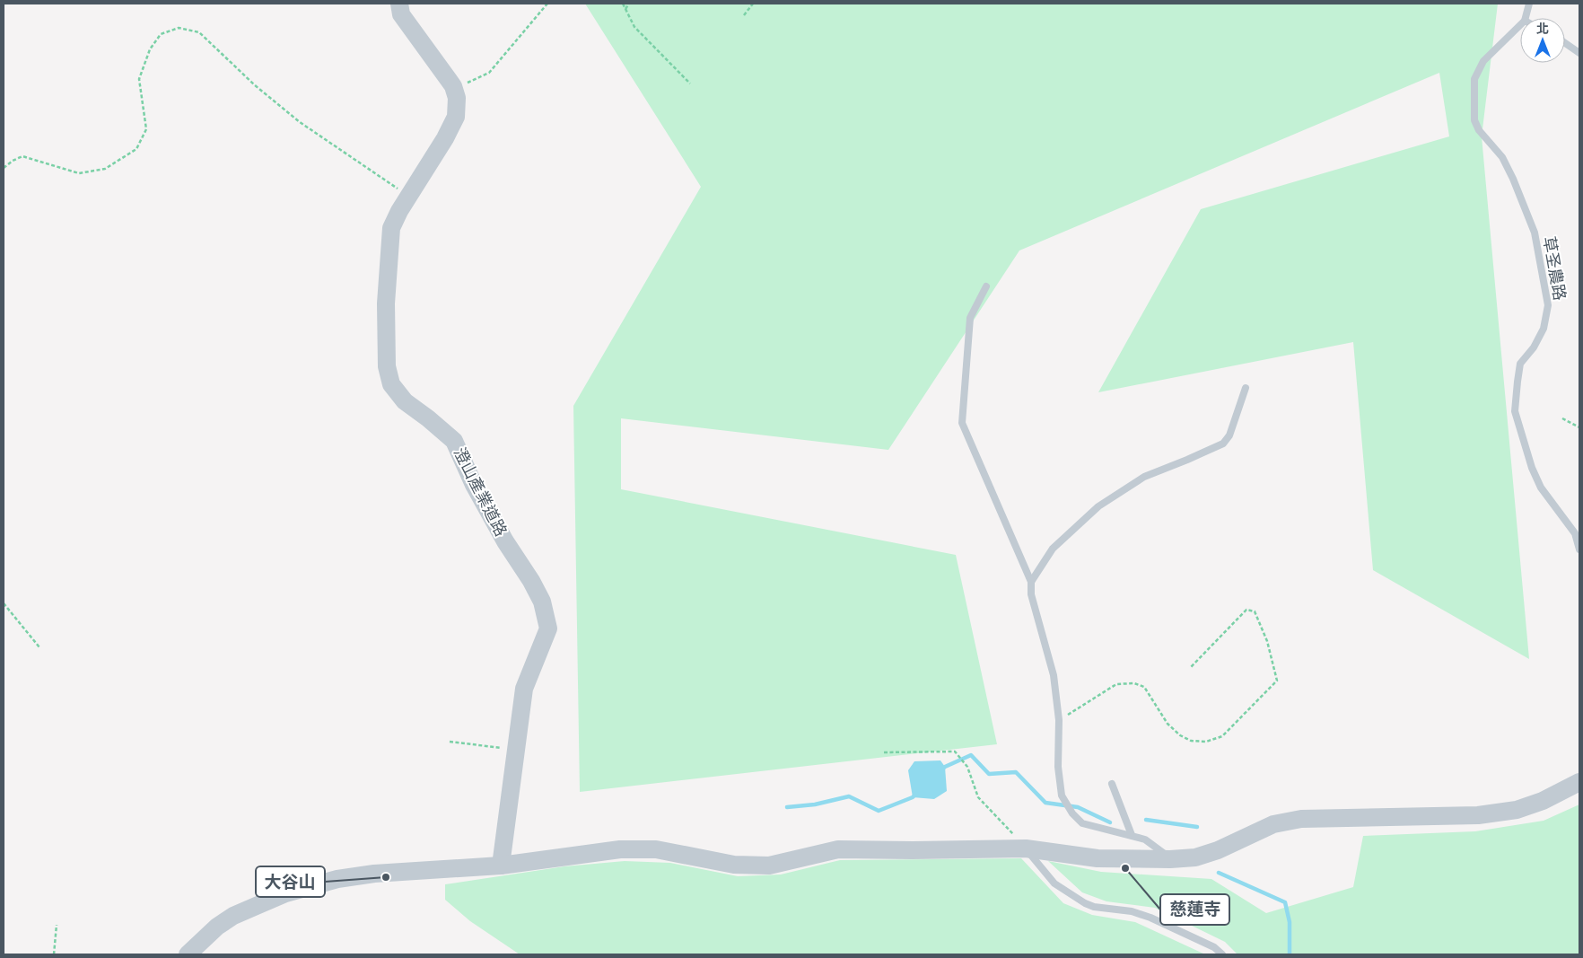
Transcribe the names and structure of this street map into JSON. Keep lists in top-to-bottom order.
{
  "streets": {
    "street": ["澄山產業道路"],
    "lane": ["草圣農路"]
  },
  "places": ["慈蓮寺", "大谷山"],
  "north": "top"
}
